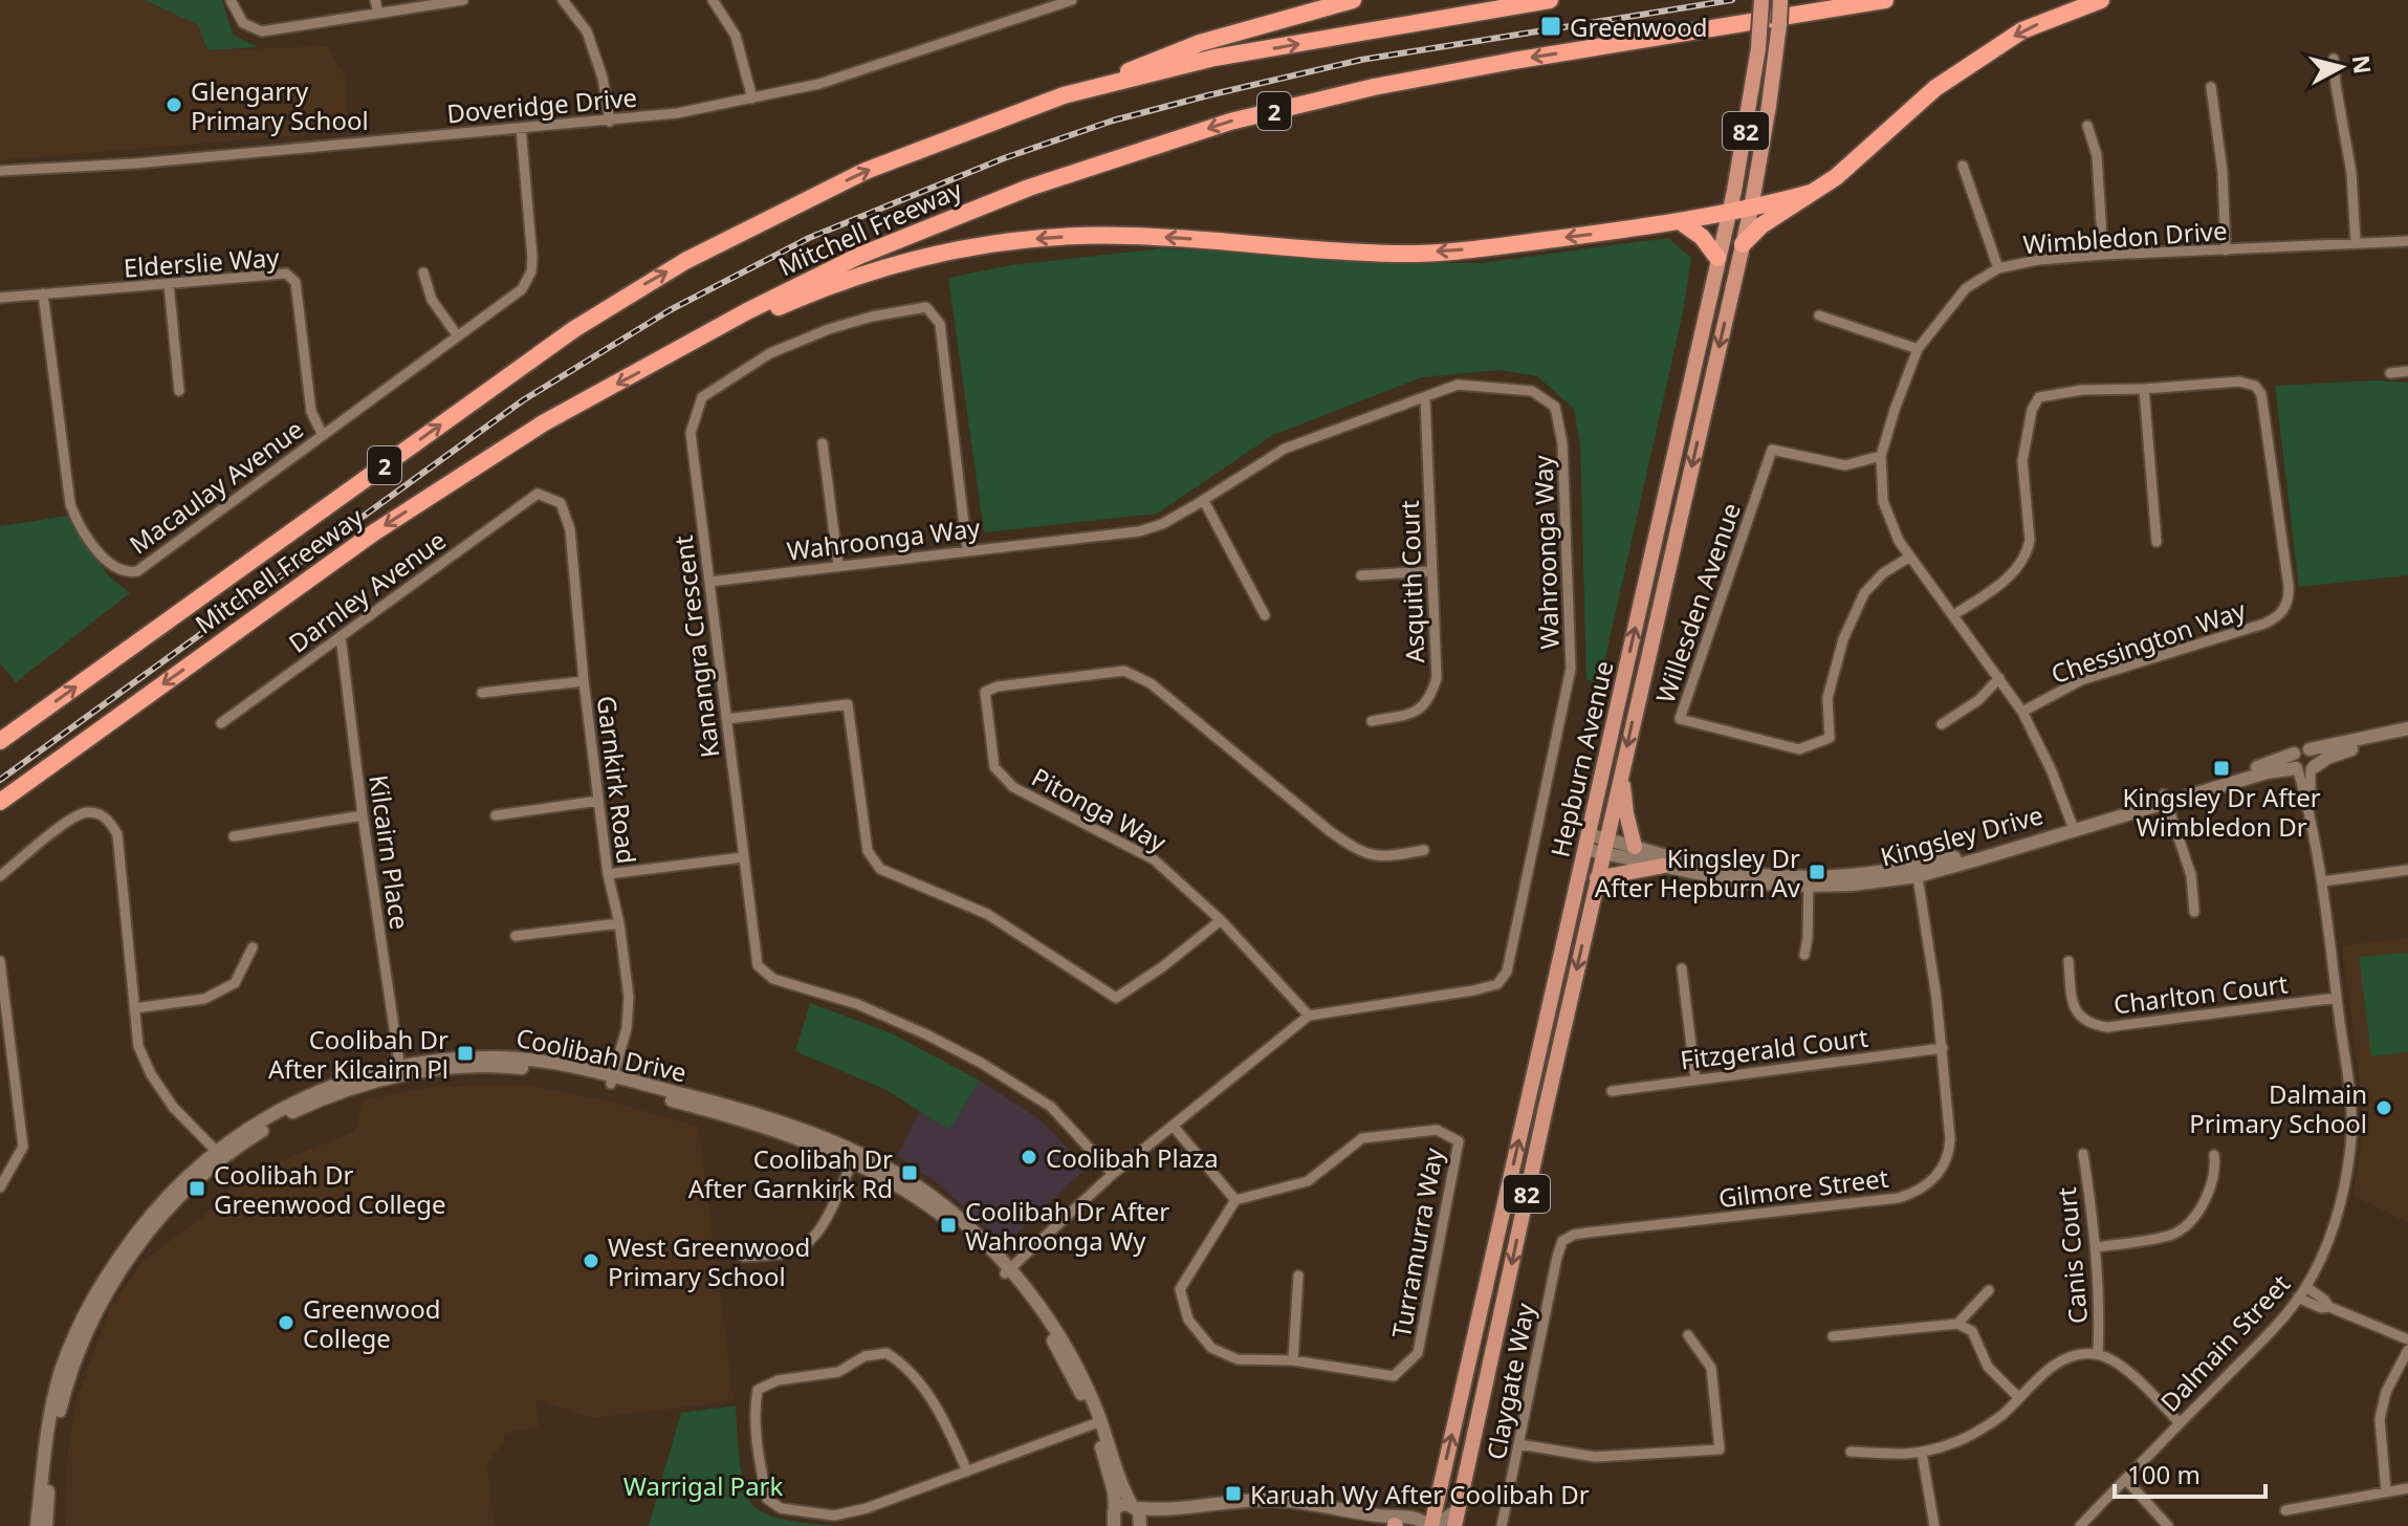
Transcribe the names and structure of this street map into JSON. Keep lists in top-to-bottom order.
{
  "streets": {
    "highway": ["2", "Mitchell Freeway"],
    "main road": [
      "82",
      "Hepburn Avenue",
      "Kingsley Drive",
      "Coolibah Drive"
    ],
    "street": [
      "Doveridge Drive",
      "Wimbledon Drive",
      "Elderslie Way",
      "Macaulay Avenue",
      "Wahroonga Way",
      "Asquith Court",
      "Darnley Avenue",
      "Willesden Avenue",
      "Chessington Way",
      "Kanangra Crescent",
      "Garnkirk Road",
      "Pitonga Way",
      "Kilcairn Place",
      "Charlton Court",
      "Fitzgerald Court",
      "Gilmore Street",
      "Turramurra Way",
      "Canis Court",
      "Dalmain Street",
      "Claygate Way"
    ]
  },
  "crossings": [
    ["Doveridge Drive", "Macaulay Avenue"],
    ["Wimbledon Drive", "Willesden Avenue"],
    ["Wimbledon Drive", "Chessington Way"],
    ["Wimbledon Drive", "Kingsley Drive"],
    ["Elderslie Way", "Macaulay Avenue"],
    ["Wahroonga Way", "Asquith Court"],
    ["Wahroonga Way", "Kanangra Crescent"],
    ["Wahroonga Way", "Pitonga Way"],
    ["Darnley Avenue", "Garnkirk Road"],
    ["Darnley Avenue", "Kilcairn Place"],
    ["Hepburn Avenue", "Kingsley Drive"],
    ["Garnkirk Road", "Coolibah Drive"],
    ["Kingsley Drive", "Gilmore Street"],
    ["Kingsley Drive", "Dalmain Street"],
    ["Kilcairn Place", "Coolibah Drive"],
    ["Charlton Court", "Dalmain Street"],
    ["Fitzgerald Court", "Gilmore Street"],
    ["Gilmore Street", "Claygate Way"]
  ],
  "parks": ["Warrigal Park"],
  "places": {
    "transit": [
      "Greenwood",
      "Kingsley Dr After Wimbledon Dr",
      "Kingsley Dr After Hepburn Av",
      "Coolibah Dr After Kilcairn Pl",
      "Coolibah Dr After Garnkirk Rd",
      "Coolibah Dr Greenwood College",
      "Coolibah Dr After Wahroonga Wy",
      "Karuah Wy After Coolibah Dr"
    ],
    "other": [
      "Glengarry Primary School",
      "Dalmain Primary School",
      "Coolibah Plaza",
      "West Greenwood Primary School",
      "Greenwood College"
    ]
  },
  "scale_bar": "100 m",
  "north": "right"
}
